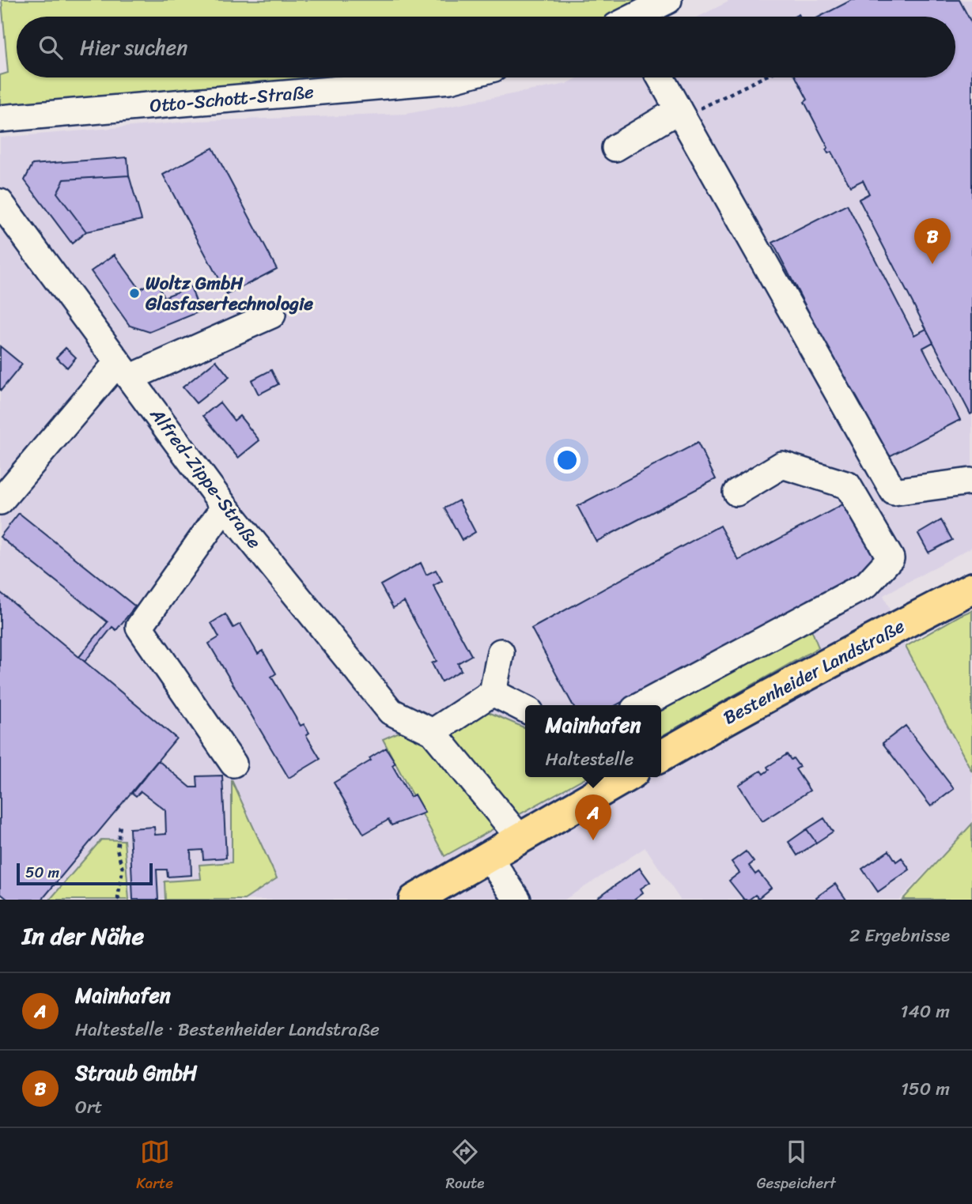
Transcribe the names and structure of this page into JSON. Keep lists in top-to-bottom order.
{
  "streets": {
    "main road": ["Bestenheider Landstraße"],
    "street": ["Otto-Schott-Straße", "Alfred-Zippe-Straße"]
  },
  "places": ["Woltz GmbH Glasfasertechnologie"],
  "scale_bar": "50 m",
  "page": {
    "search": "Hier suchen",
    "pins": ["B", "A"],
    "popup": ["Mainhafen", "Haltestelle"],
    "scale": "50 m",
    "heading": ["In der Nähe", "2 Ergebnisse"],
    "list": [
      {
        "mark": "A",
        "name": "Mainhafen",
        "note": "Haltestelle · Bestenheider Landstraße",
        "value": "140 m"
      },
      {
        "mark": "B",
        "name": "Straub GmbH",
        "note": "Ort",
        "value": "150 m"
      }
    ],
    "nav": ["Karte", "Route", "Gespeichert"]
  }
}
